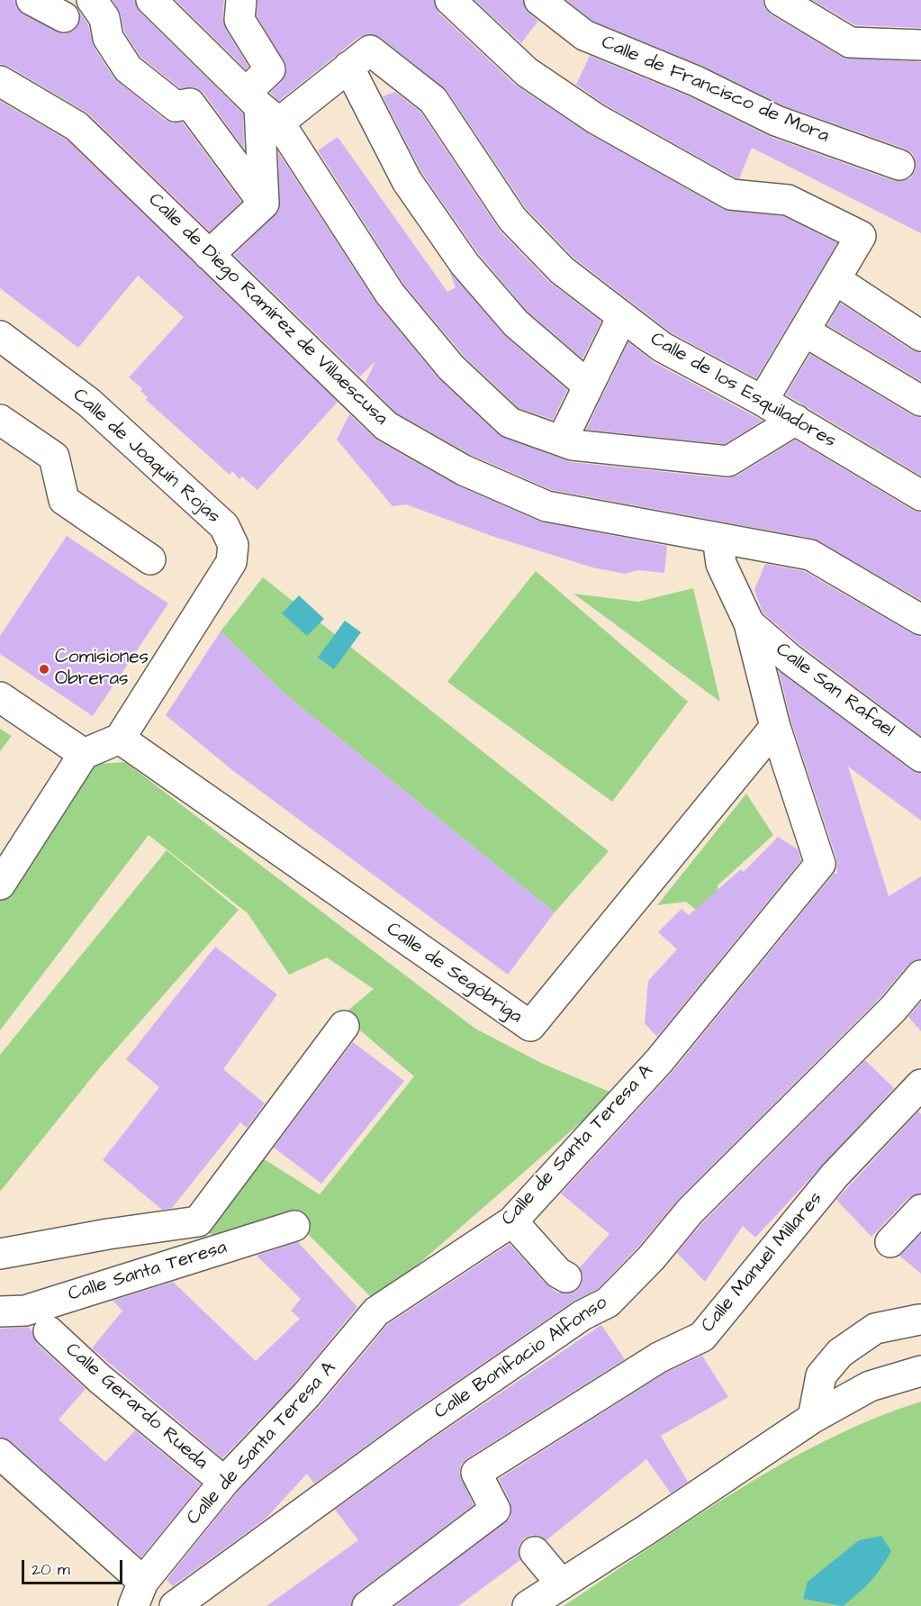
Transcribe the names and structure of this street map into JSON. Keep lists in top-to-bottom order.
{
  "streets": {
    "street": [
      "Calle de Francisco de Mora",
      "Calle de Diego Ramírez de Villaescusa",
      "Calle de los Esquiladores",
      "Calle de Joaquín Rojas",
      "Calle San Rafael",
      "Calle de Segóbriga",
      "Calle de Santa Teresa A",
      "Calle Manuel Millares",
      "Calle Santa Teresa",
      "Calle Bonifacio Alfonso",
      "Calle Gerardo Rueda"
    ]
  },
  "crossings": [
    ["Calle de Joaquín Rojas", "Calle de Segóbriga"],
    ["Calle de Segóbriga", "Calle de Santa Teresa A"],
    ["Calle de Santa Teresa A", "Calle Gerardo Rueda"]
  ],
  "places": ["Comisiones Obreras"],
  "scale_bar": "20 m"
}
